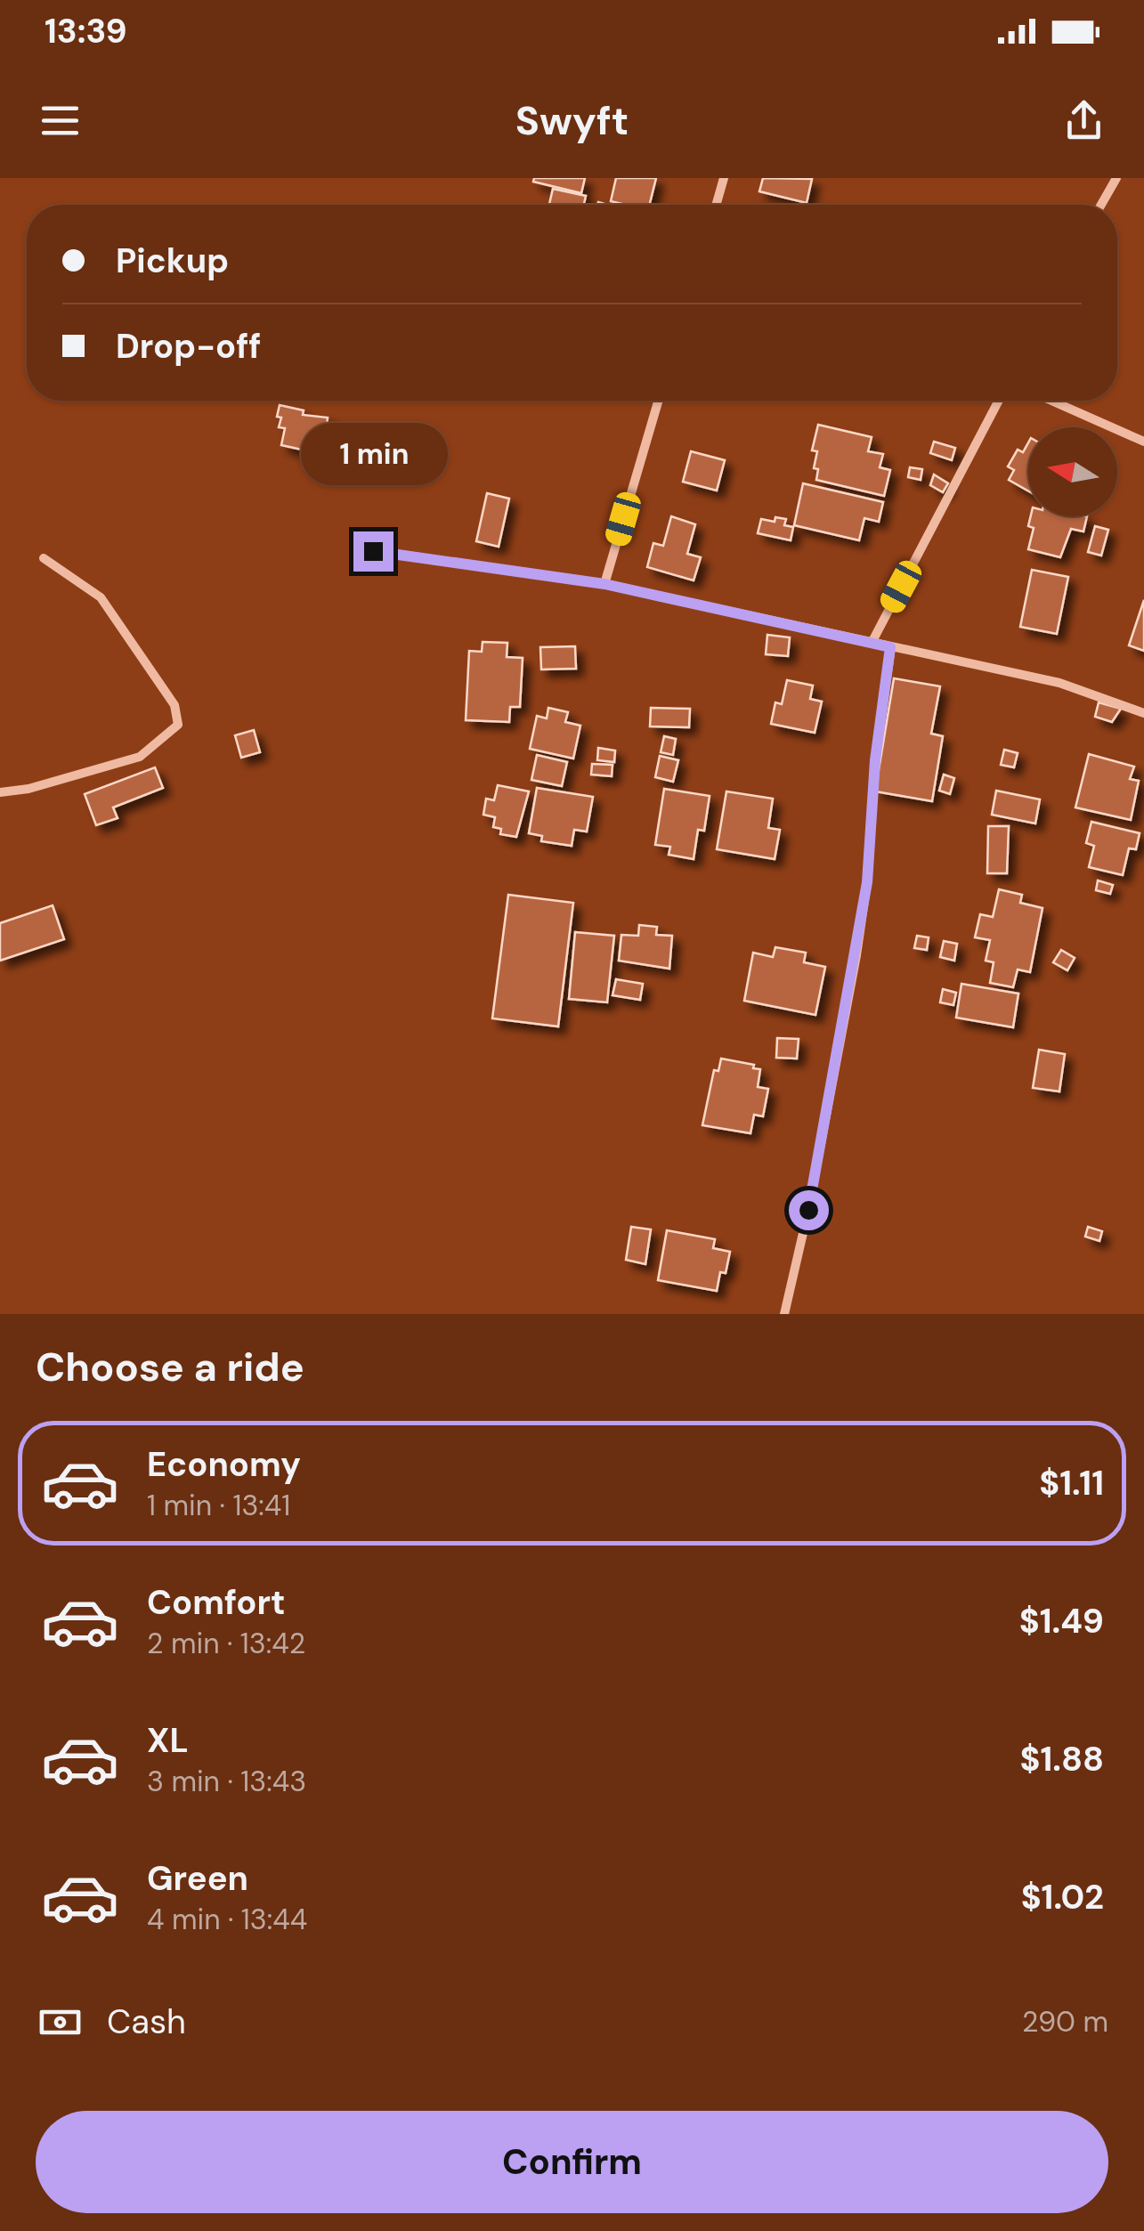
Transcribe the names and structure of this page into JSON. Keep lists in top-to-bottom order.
{
  "north": "left",
  "page": {
    "status": "13:39",
    "header": "Swyft",
    "banner": ["Pickup", "Drop-off"],
    "bubble": "1 min",
    "heading": "Choose a ride",
    "list": [
      {
        "name": "Economy",
        "note": "1 min · 13:41",
        "value": "$1.11"
      },
      {
        "name": "Comfort",
        "note": "2 min · 13:42",
        "value": "$1.49"
      },
      {
        "name": "XL",
        "note": "3 min · 13:43",
        "value": "$1.88"
      },
      {
        "name": "Green",
        "note": "4 min · 13:44",
        "value": "$1.02"
      }
    ],
    "pay": ["Cash", "290 m"],
    "buttons": "Confirm"
  }
}
